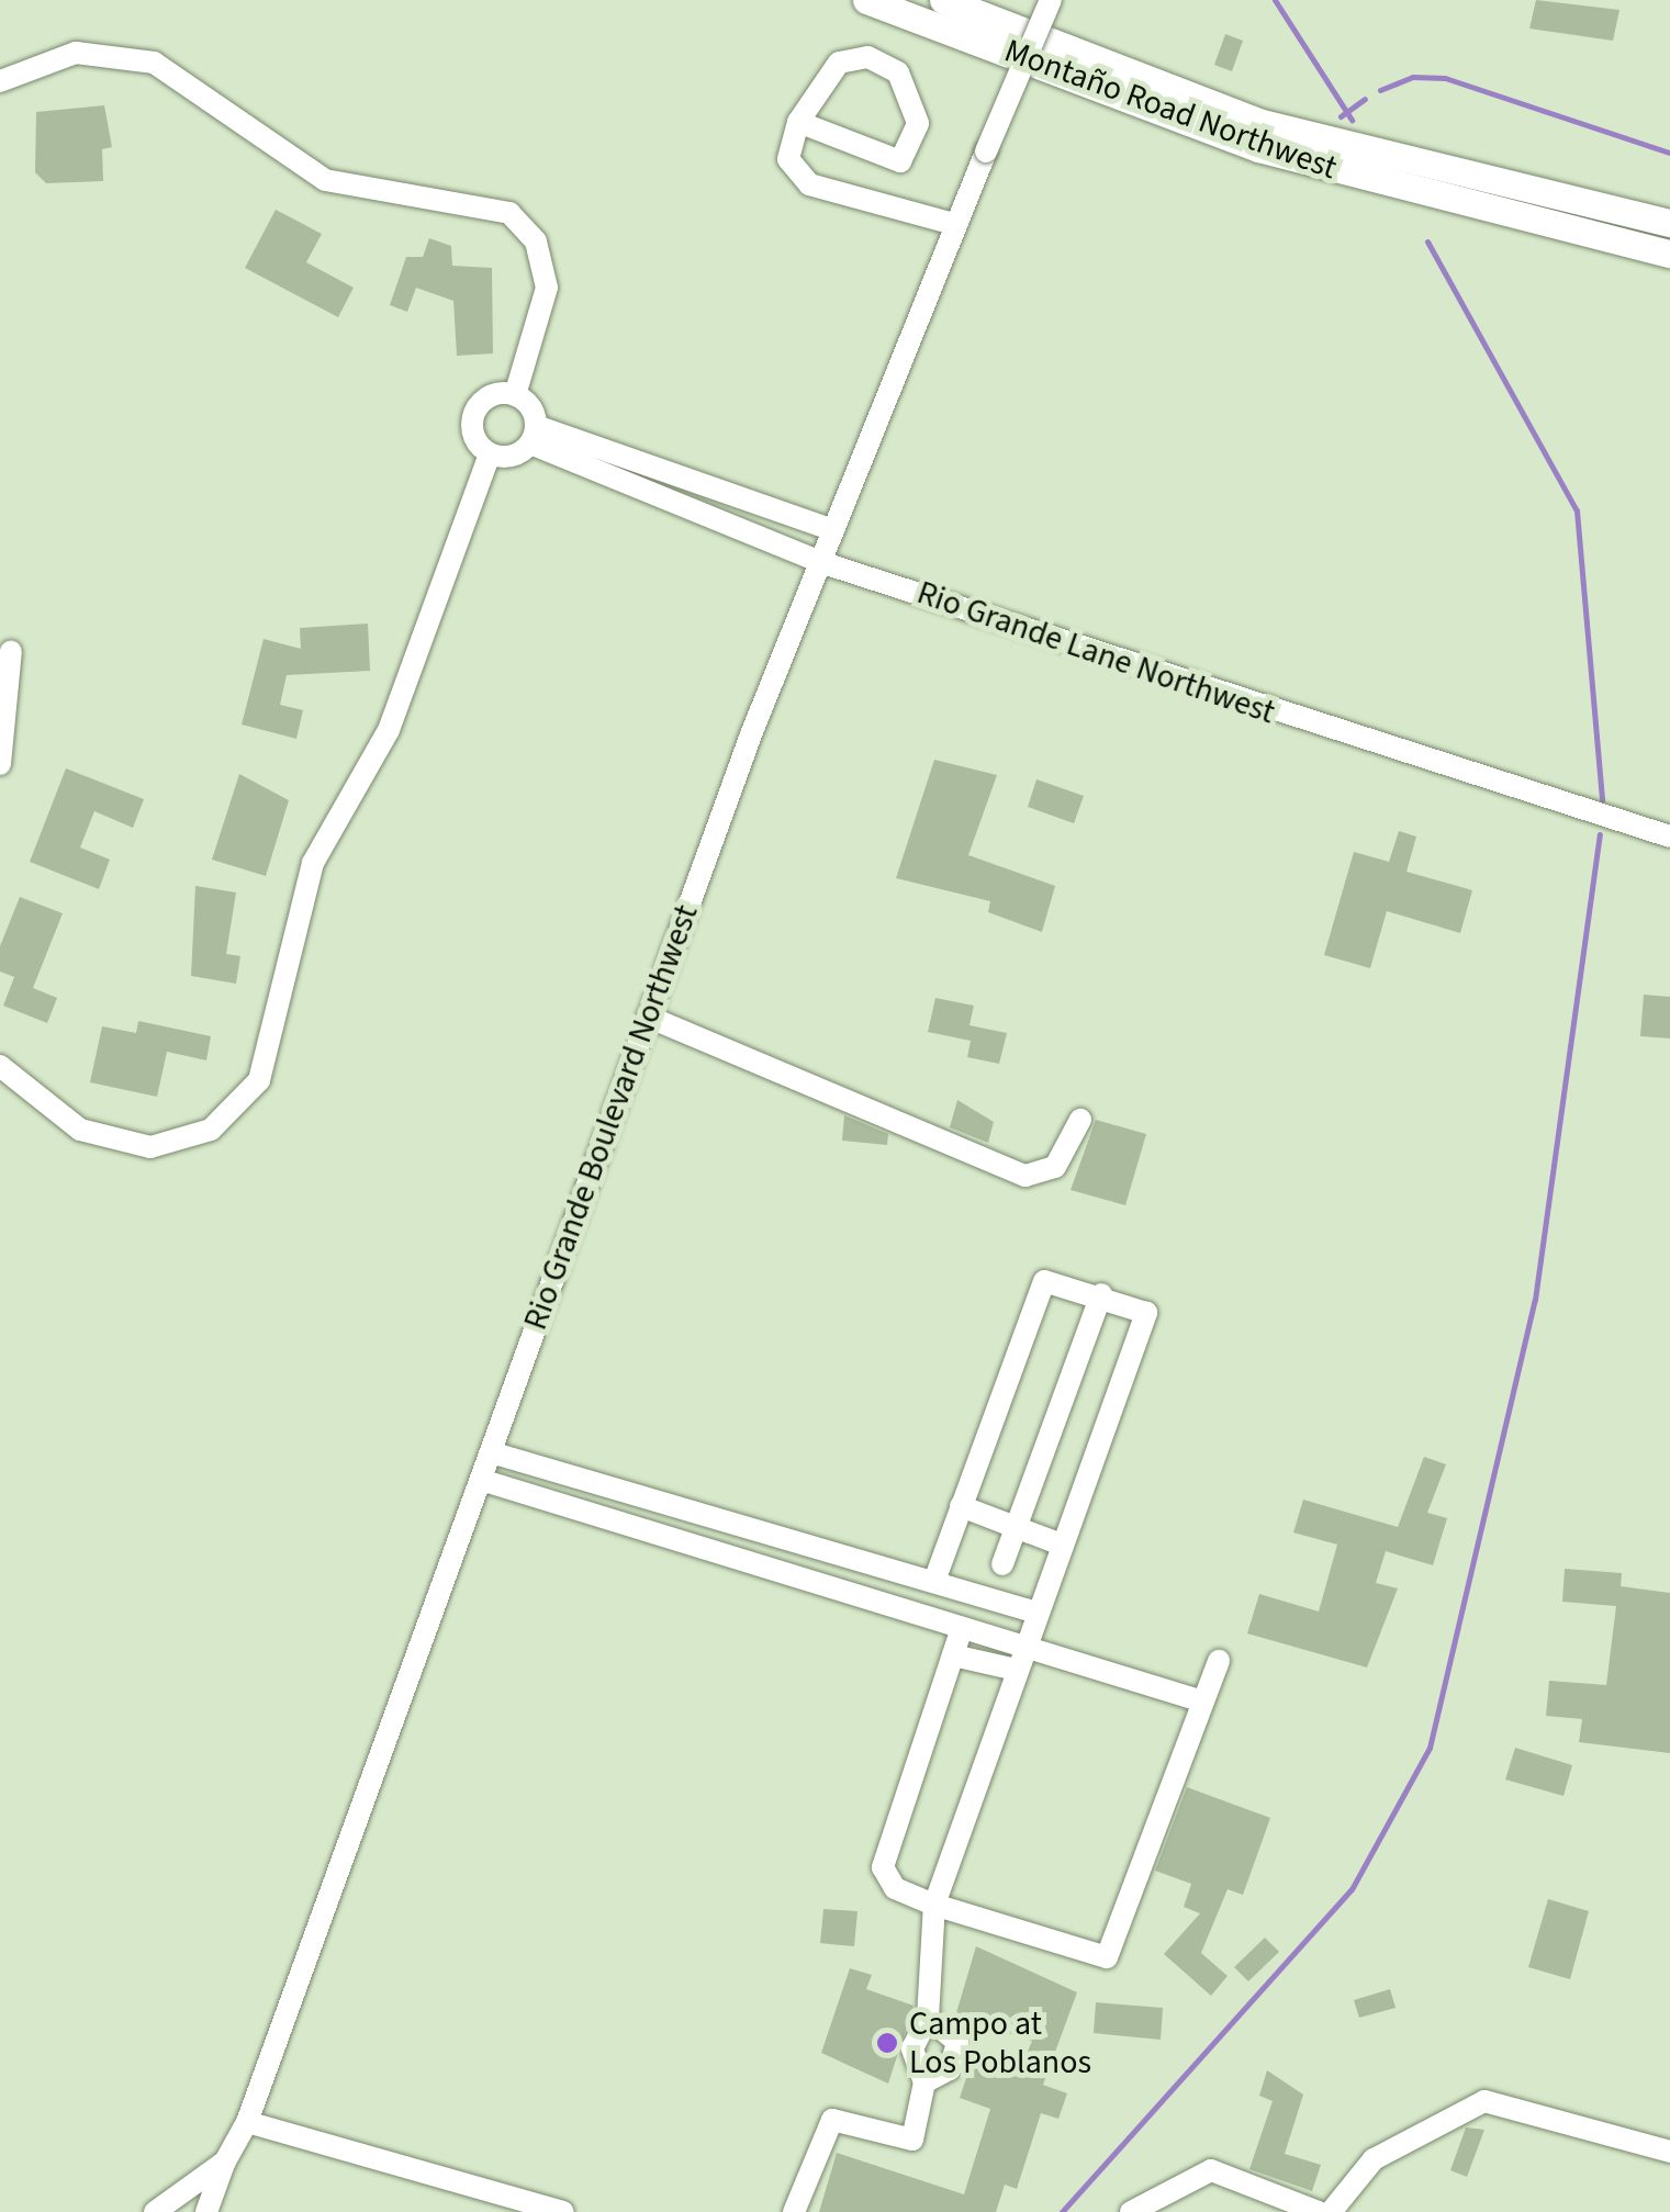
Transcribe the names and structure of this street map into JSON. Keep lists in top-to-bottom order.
{
  "streets": {
    "main road": ["Montaño Road Northwest"],
    "street": ["Rio Grande Lane Northwest", "Rio Grande Boulevard Northwest"]
  },
  "crossings": [
    ["Rio Grande Lane Northwest", "Rio Grande Boulevard Northwest"]
  ],
  "places": ["Campo at Los Poblanos"]
}
